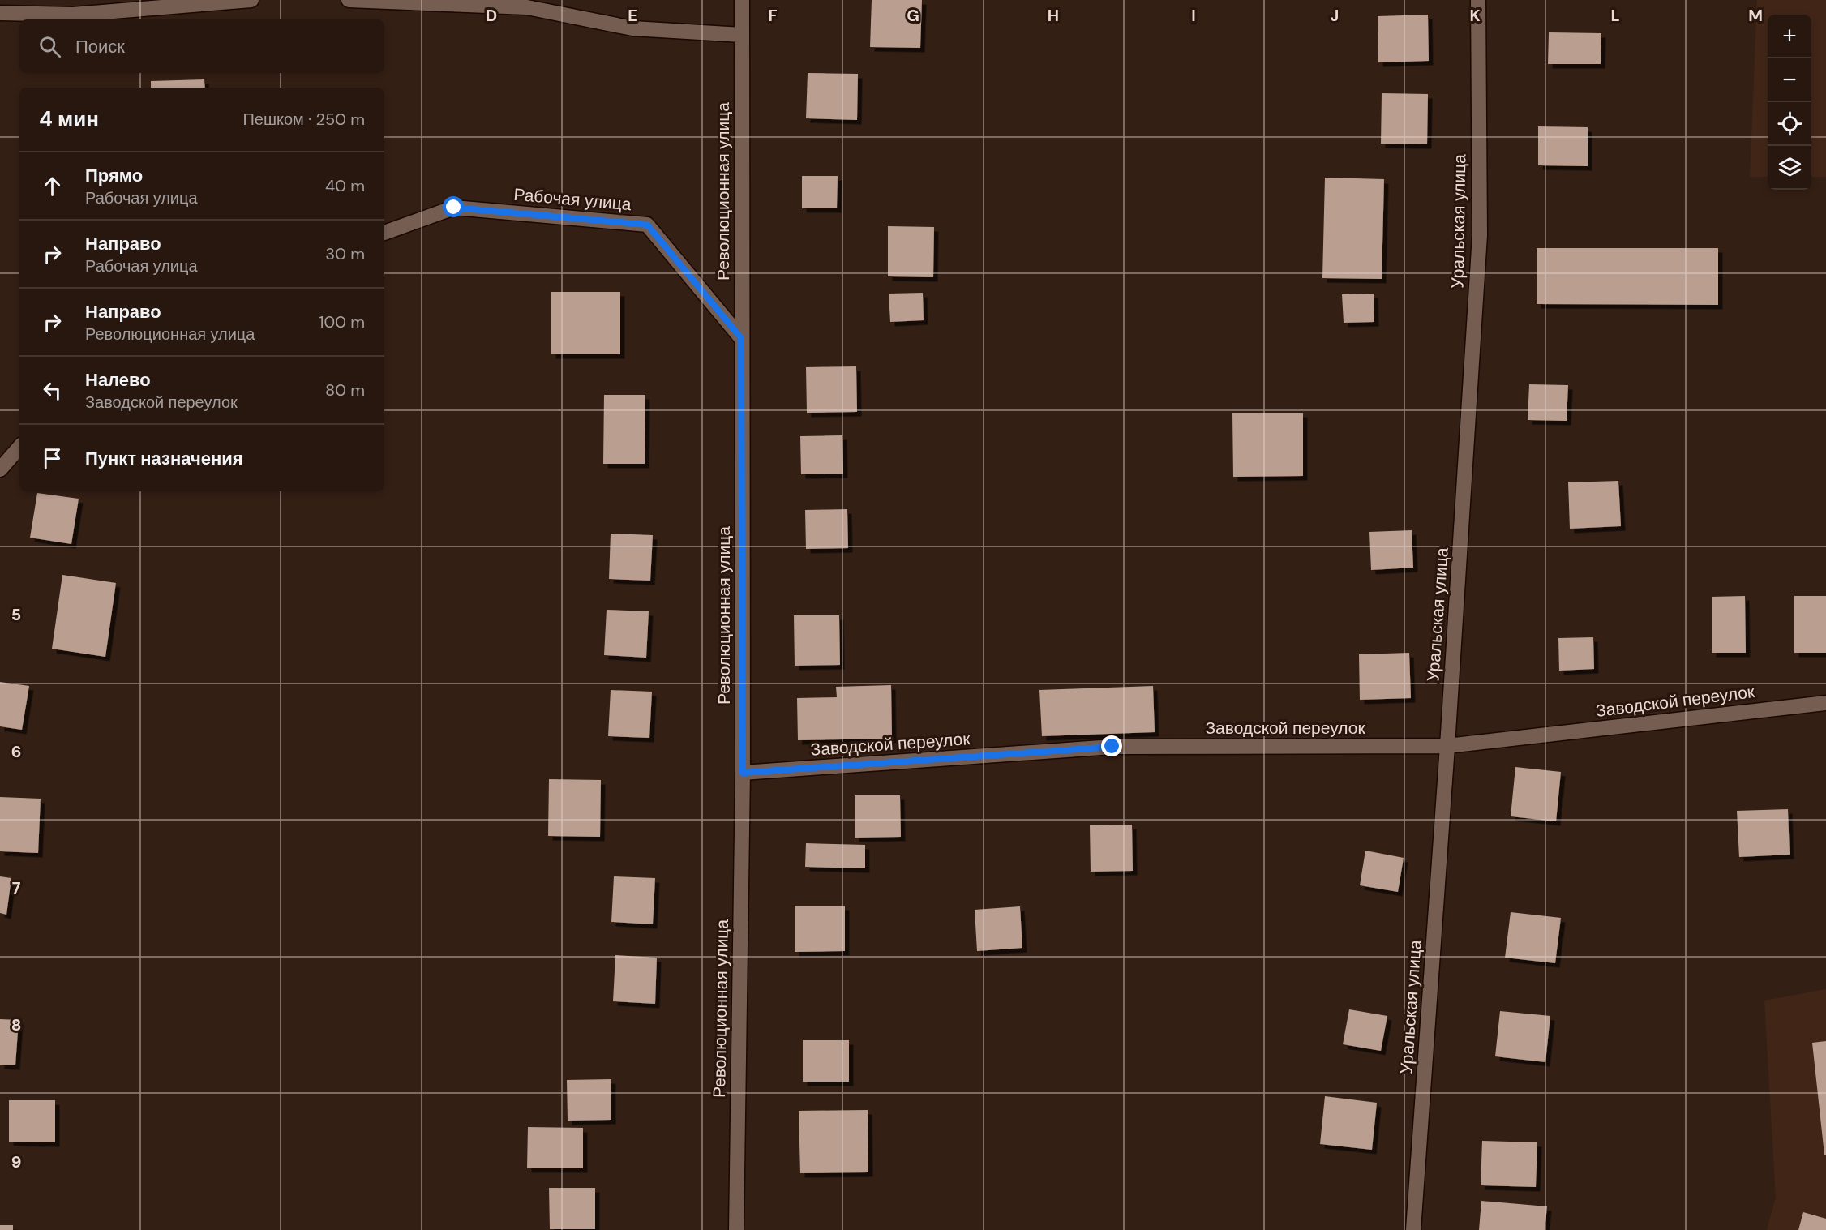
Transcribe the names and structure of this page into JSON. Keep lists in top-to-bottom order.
{
  "streets": {
    "street": [
      "Революционная улица",
      "Рабочая улица",
      "Уральская улица",
      "Заводской переулок"
    ]
  },
  "crossings": [
    ["Революционная улица", "Рабочая улица"],
    ["Революционная улица", "Заводской переулок"],
    ["Уральская улица", "Заводской переулок"]
  ],
  "page": {
    "map_buttons": ["+", "−"],
    "search": "Поиск",
    "heading": ["4 мин", "Пешком · 250 m"],
    "list": [
      ["Прямо", "Рабочая улица", "40 m"],
      ["Направо", "Рабочая улица", "30 m"],
      ["Направо", "Революционная улица", "100 m"],
      ["Налево", "Заводской переулок", "80 m"],
      "Пункт назначения"
    ]
  },
  "grid": {
    "columns": [
      "D",
      "E",
      "F",
      "G",
      "H",
      "I",
      "J",
      "K",
      "L",
      "M"
    ],
    "rows": [
      "5",
      "6",
      "7",
      "8",
      "9"
    ]
  }
}
